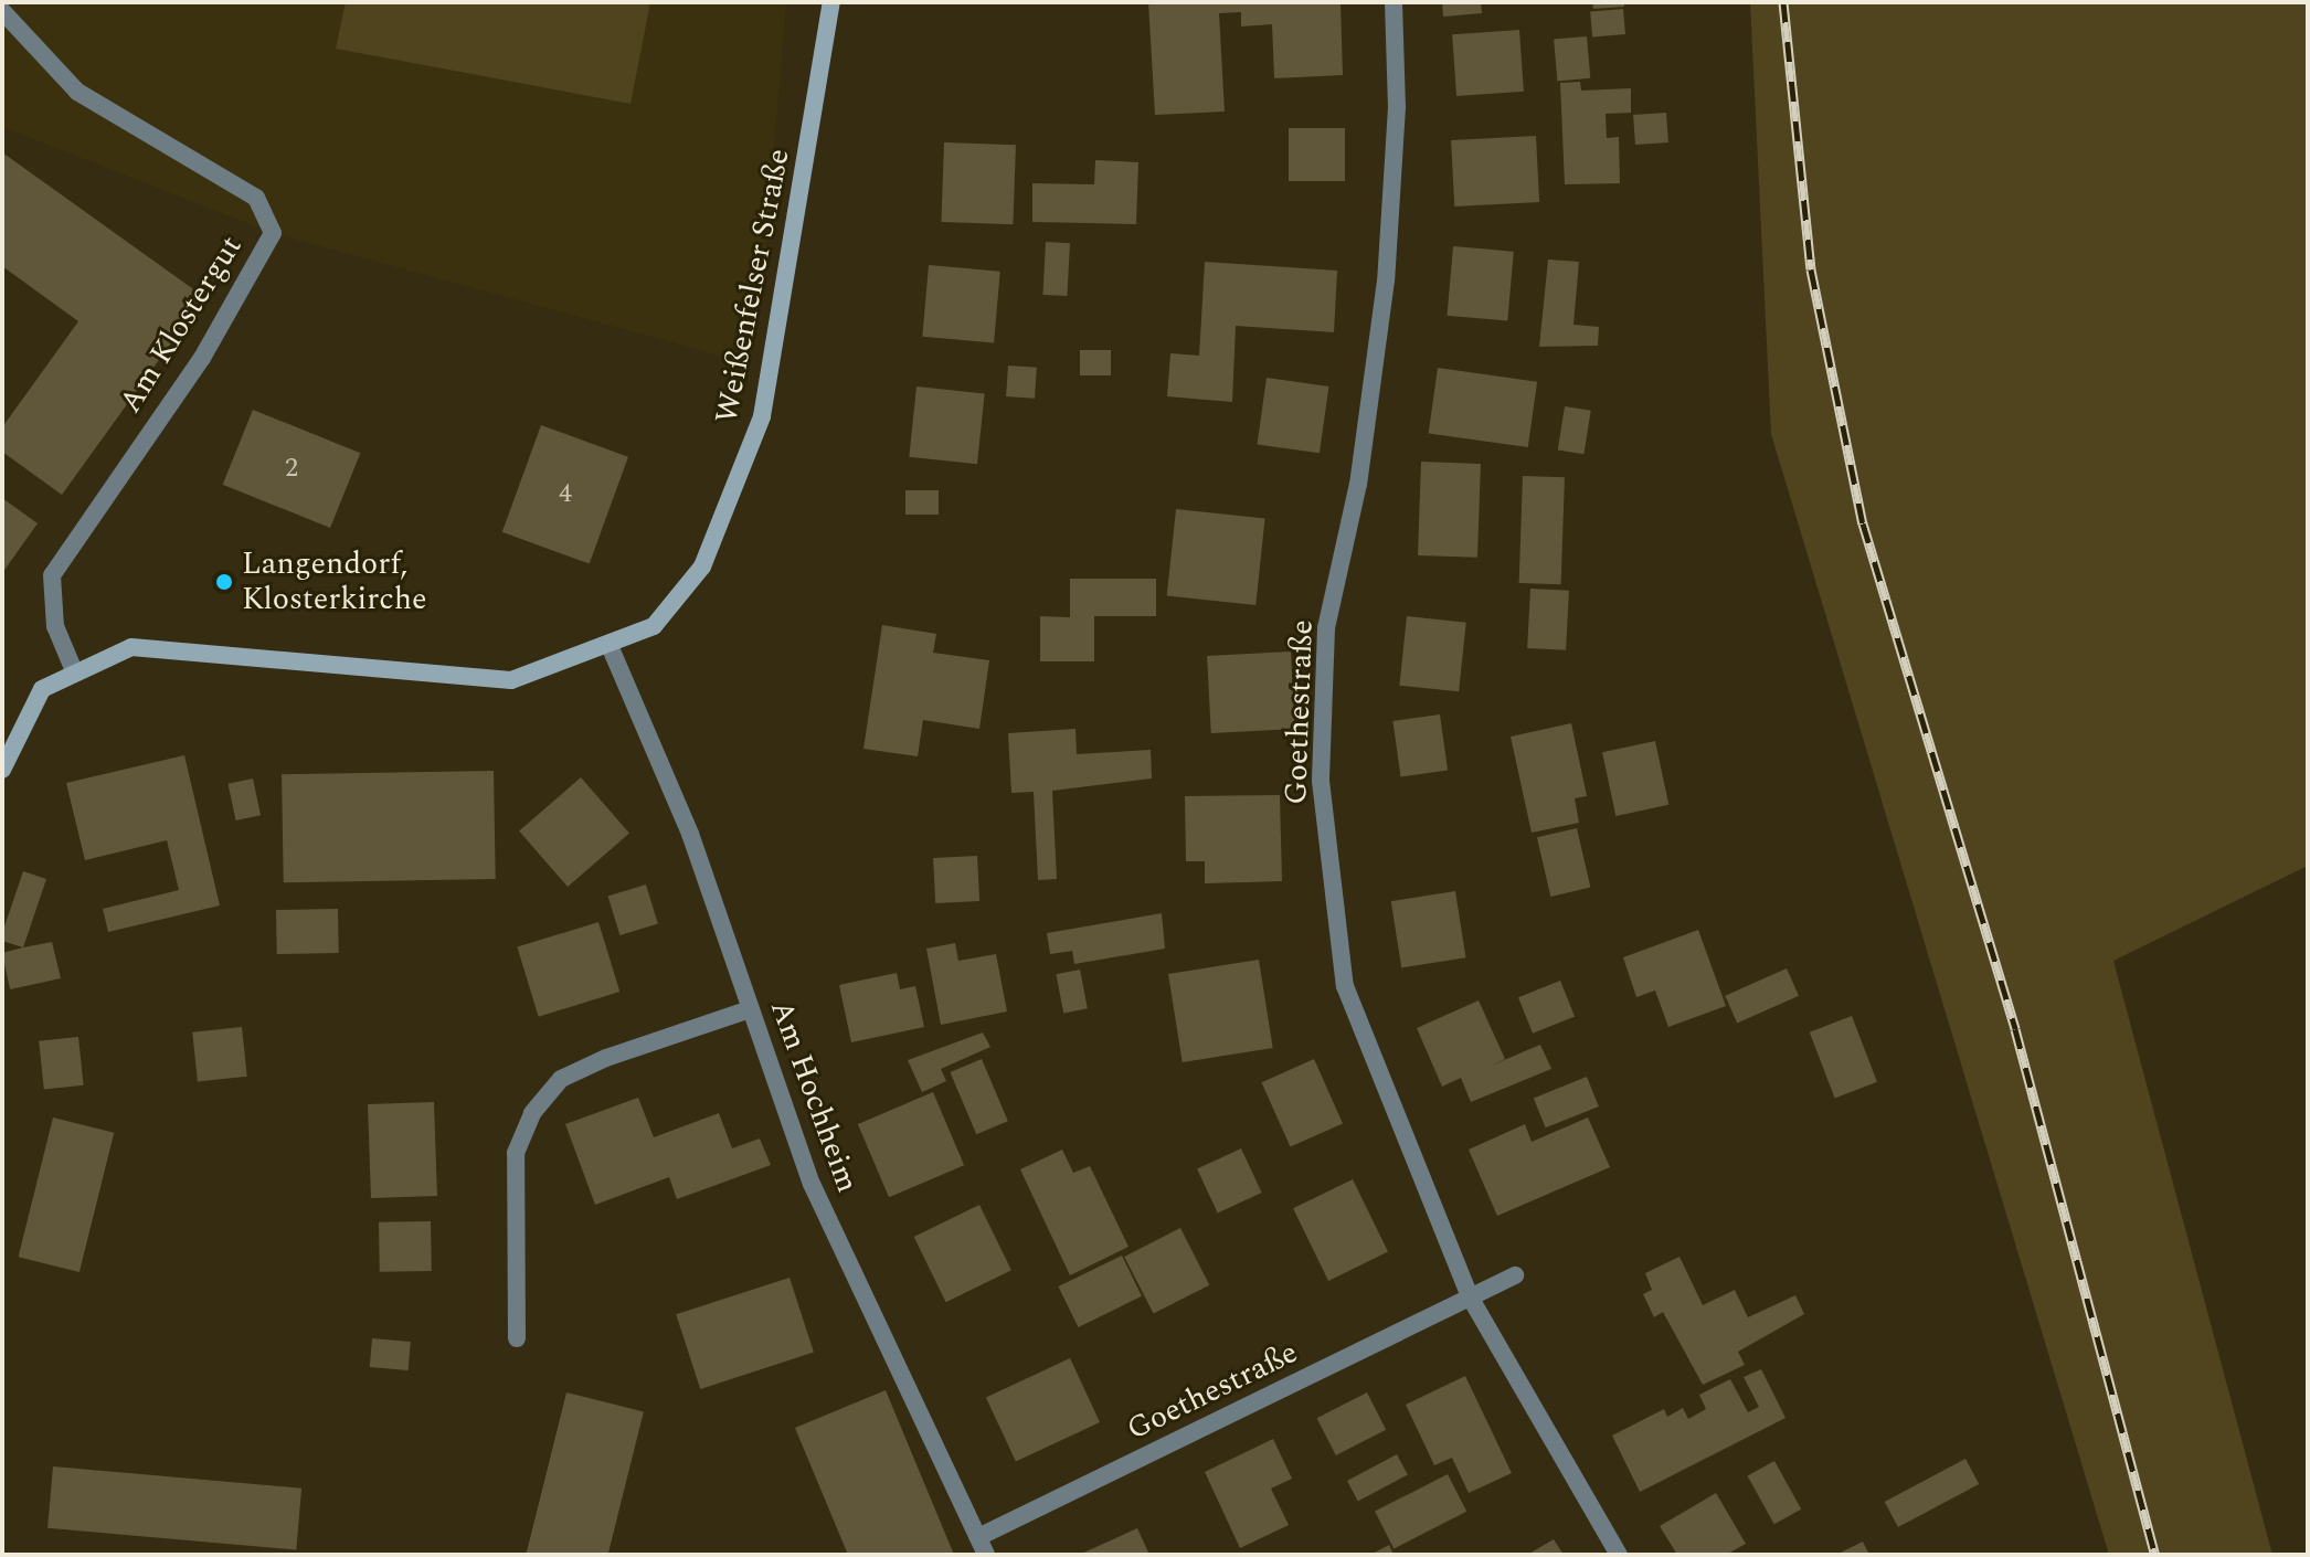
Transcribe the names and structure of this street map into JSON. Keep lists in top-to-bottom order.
{
  "streets": {
    "street": [
      "Weißenfelser Straße",
      "Am Klostergut",
      "Goethestraße",
      "Am Hochheim"
    ]
  },
  "crossings": [
    ["Weißenfelser Straße", "Am Klostergut"],
    ["Weißenfelser Straße", "Am Hochheim"],
    ["Goethestraße", "Am Hochheim"]
  ],
  "places": ["Langendorf, Klosterkirche"],
  "house_numbers": ["2", "4"]
}
